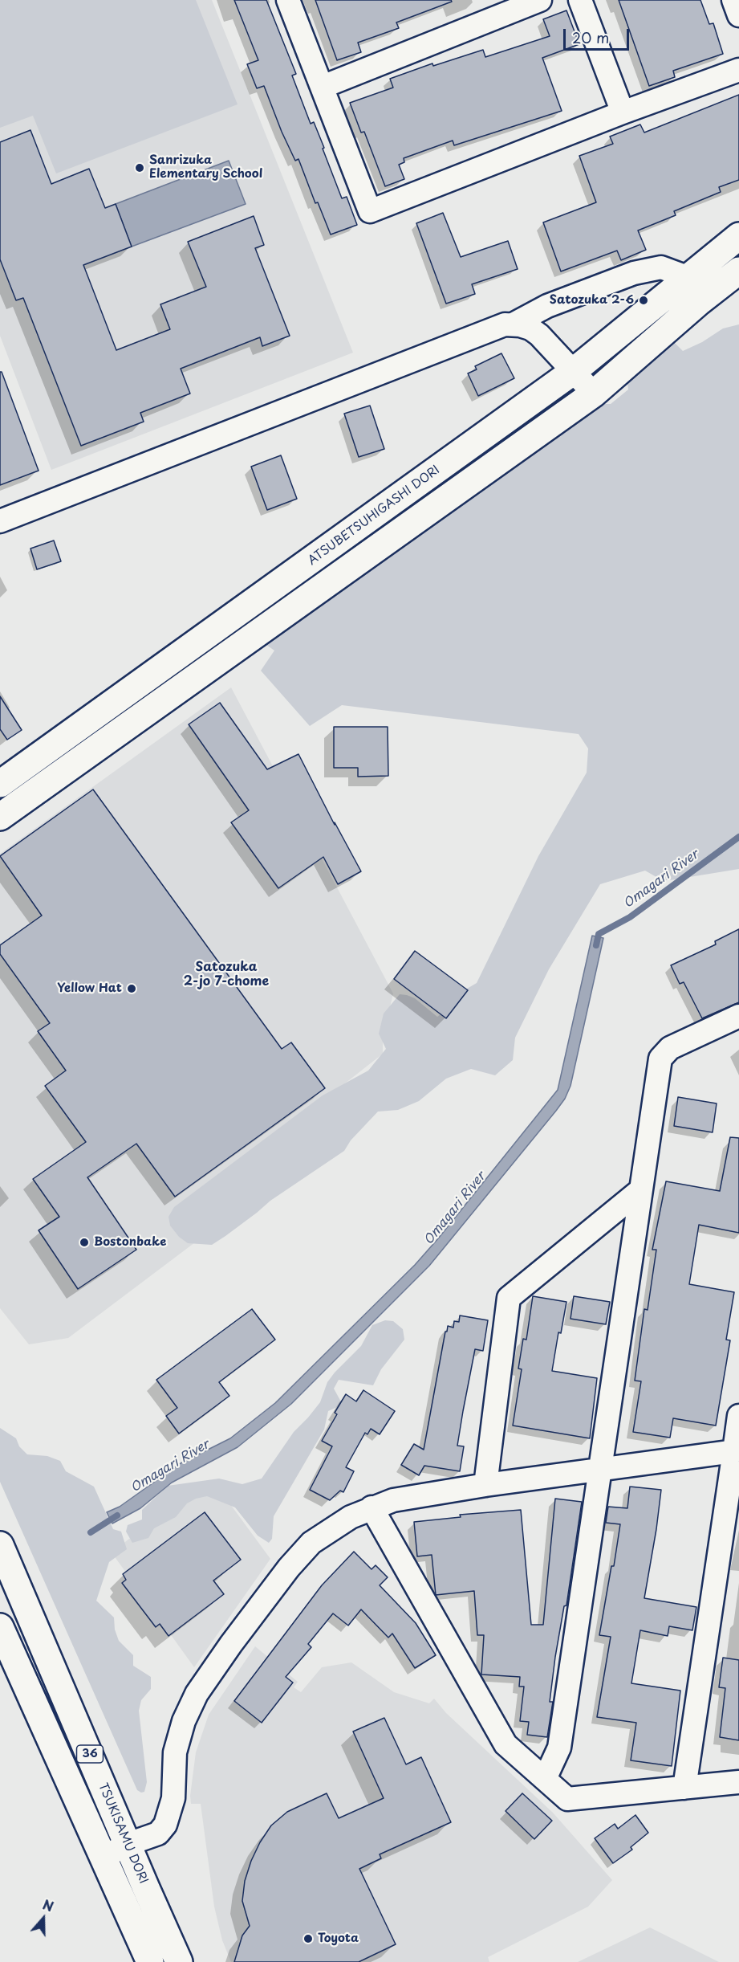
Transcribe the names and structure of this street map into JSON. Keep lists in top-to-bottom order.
{
  "streets": {
    "main road": ["ATSUBETSUHIGASHI DORI", "36", "TSUKISAMU DORI"]
  },
  "districts": ["Satozuka 2-jo 7-chome"],
  "water": ["Omagari River"],
  "places": [
    "Sanrizuka Elementary School",
    "Satozuka 2-6",
    "Yellow Hat",
    "Bostonbake",
    "Toyota"
  ],
  "scale_bar": "20 m",
  "north": "top"
}
